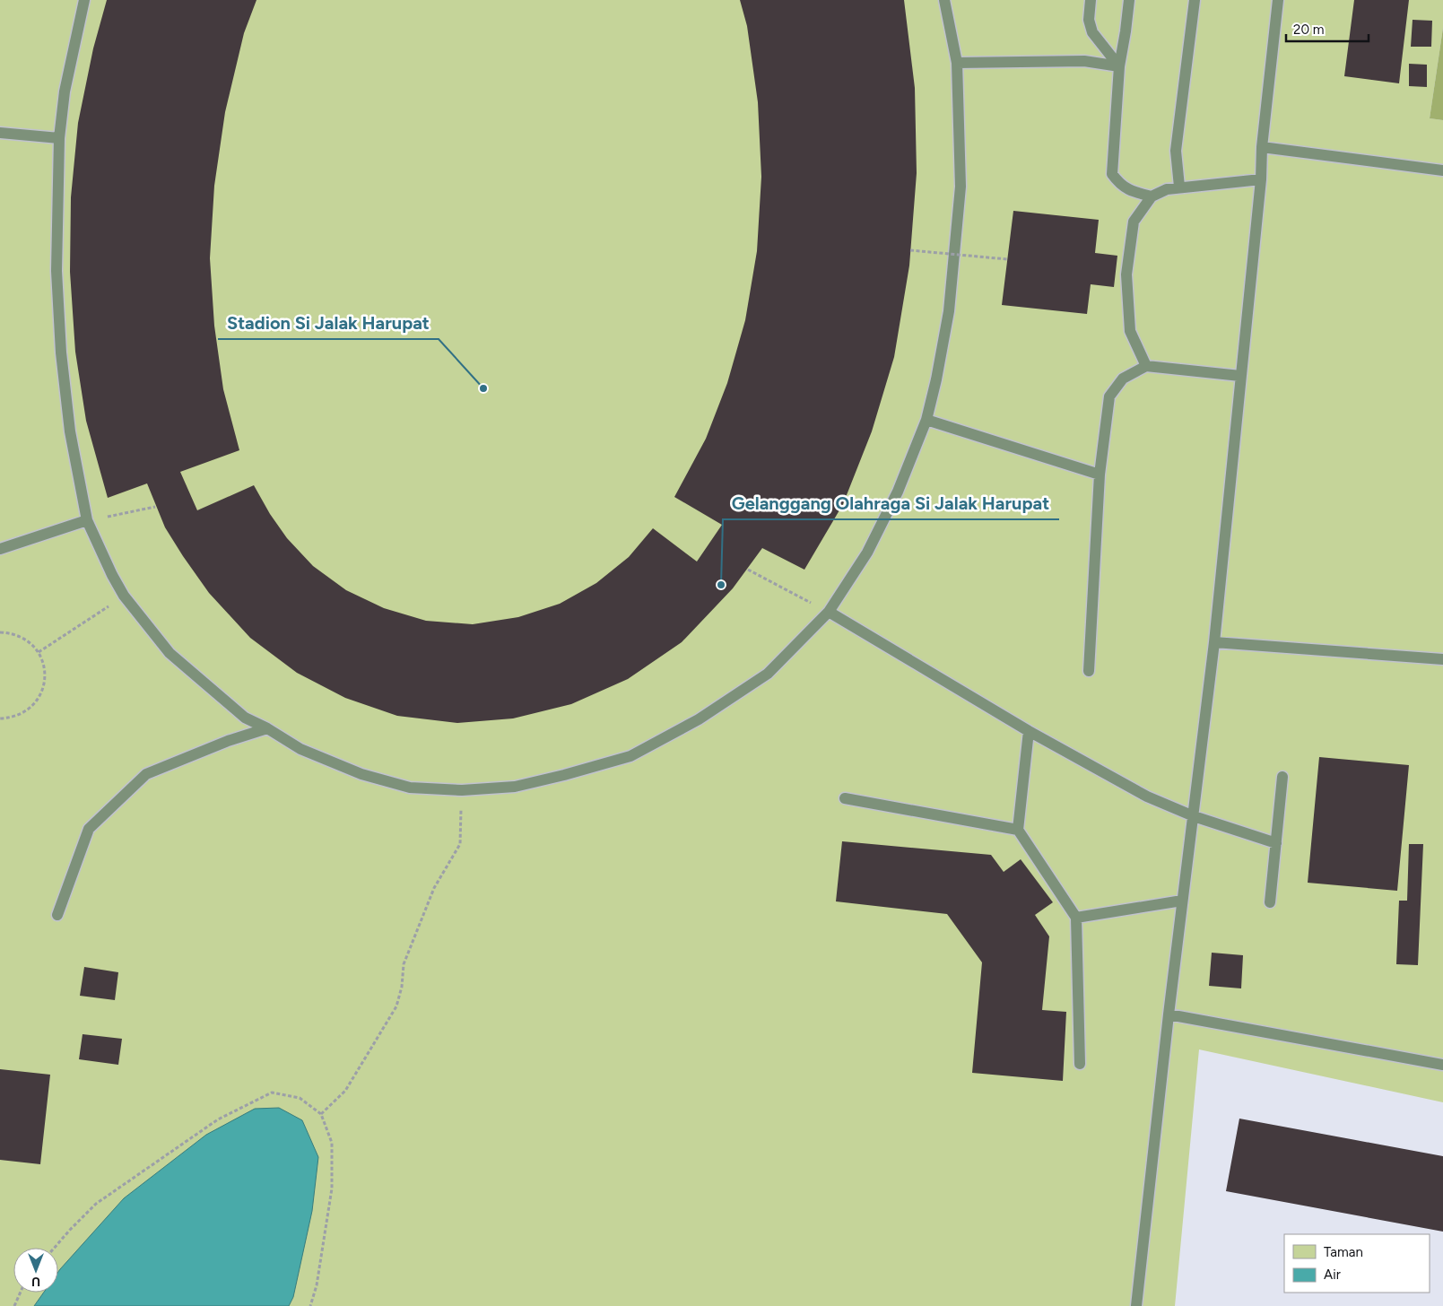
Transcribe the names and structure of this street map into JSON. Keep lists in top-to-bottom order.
{
  "places": ["Stadion Si Jalak Harupat", "Gelanggang Olahraga Si Jalak Harupat"],
  "legend": ["Taman", "Air"],
  "scale_bar": "20 m",
  "north": "bottom"
}
